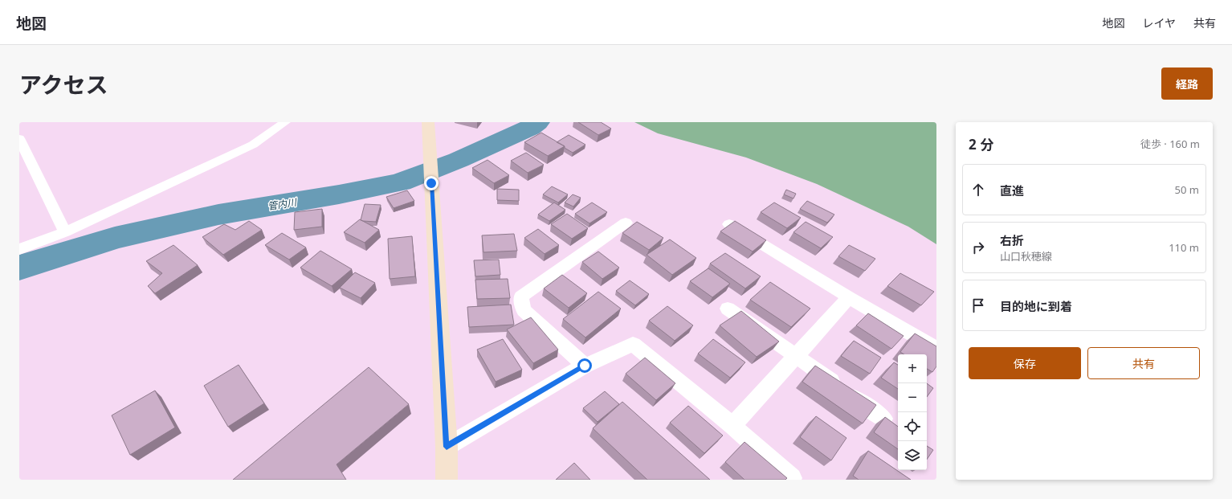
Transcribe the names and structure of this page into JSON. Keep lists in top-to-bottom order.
{
  "water": ["管内川"],
  "page": {
    "header": "地図",
    "nav": ["地図", "レイヤ", "共有"],
    "title": "アクセス",
    "buttons": [
      "経路",
      ["保存", "共有"]
    ],
    "heading": ["2 分", "徒歩 · 160 m"],
    "list": [
      ["直進", "50 m"],
      ["右折", "山口秋穂線", "110 m"],
      "目的地に到着"
    ],
    "map_buttons": ["+", "−"]
  }
}
